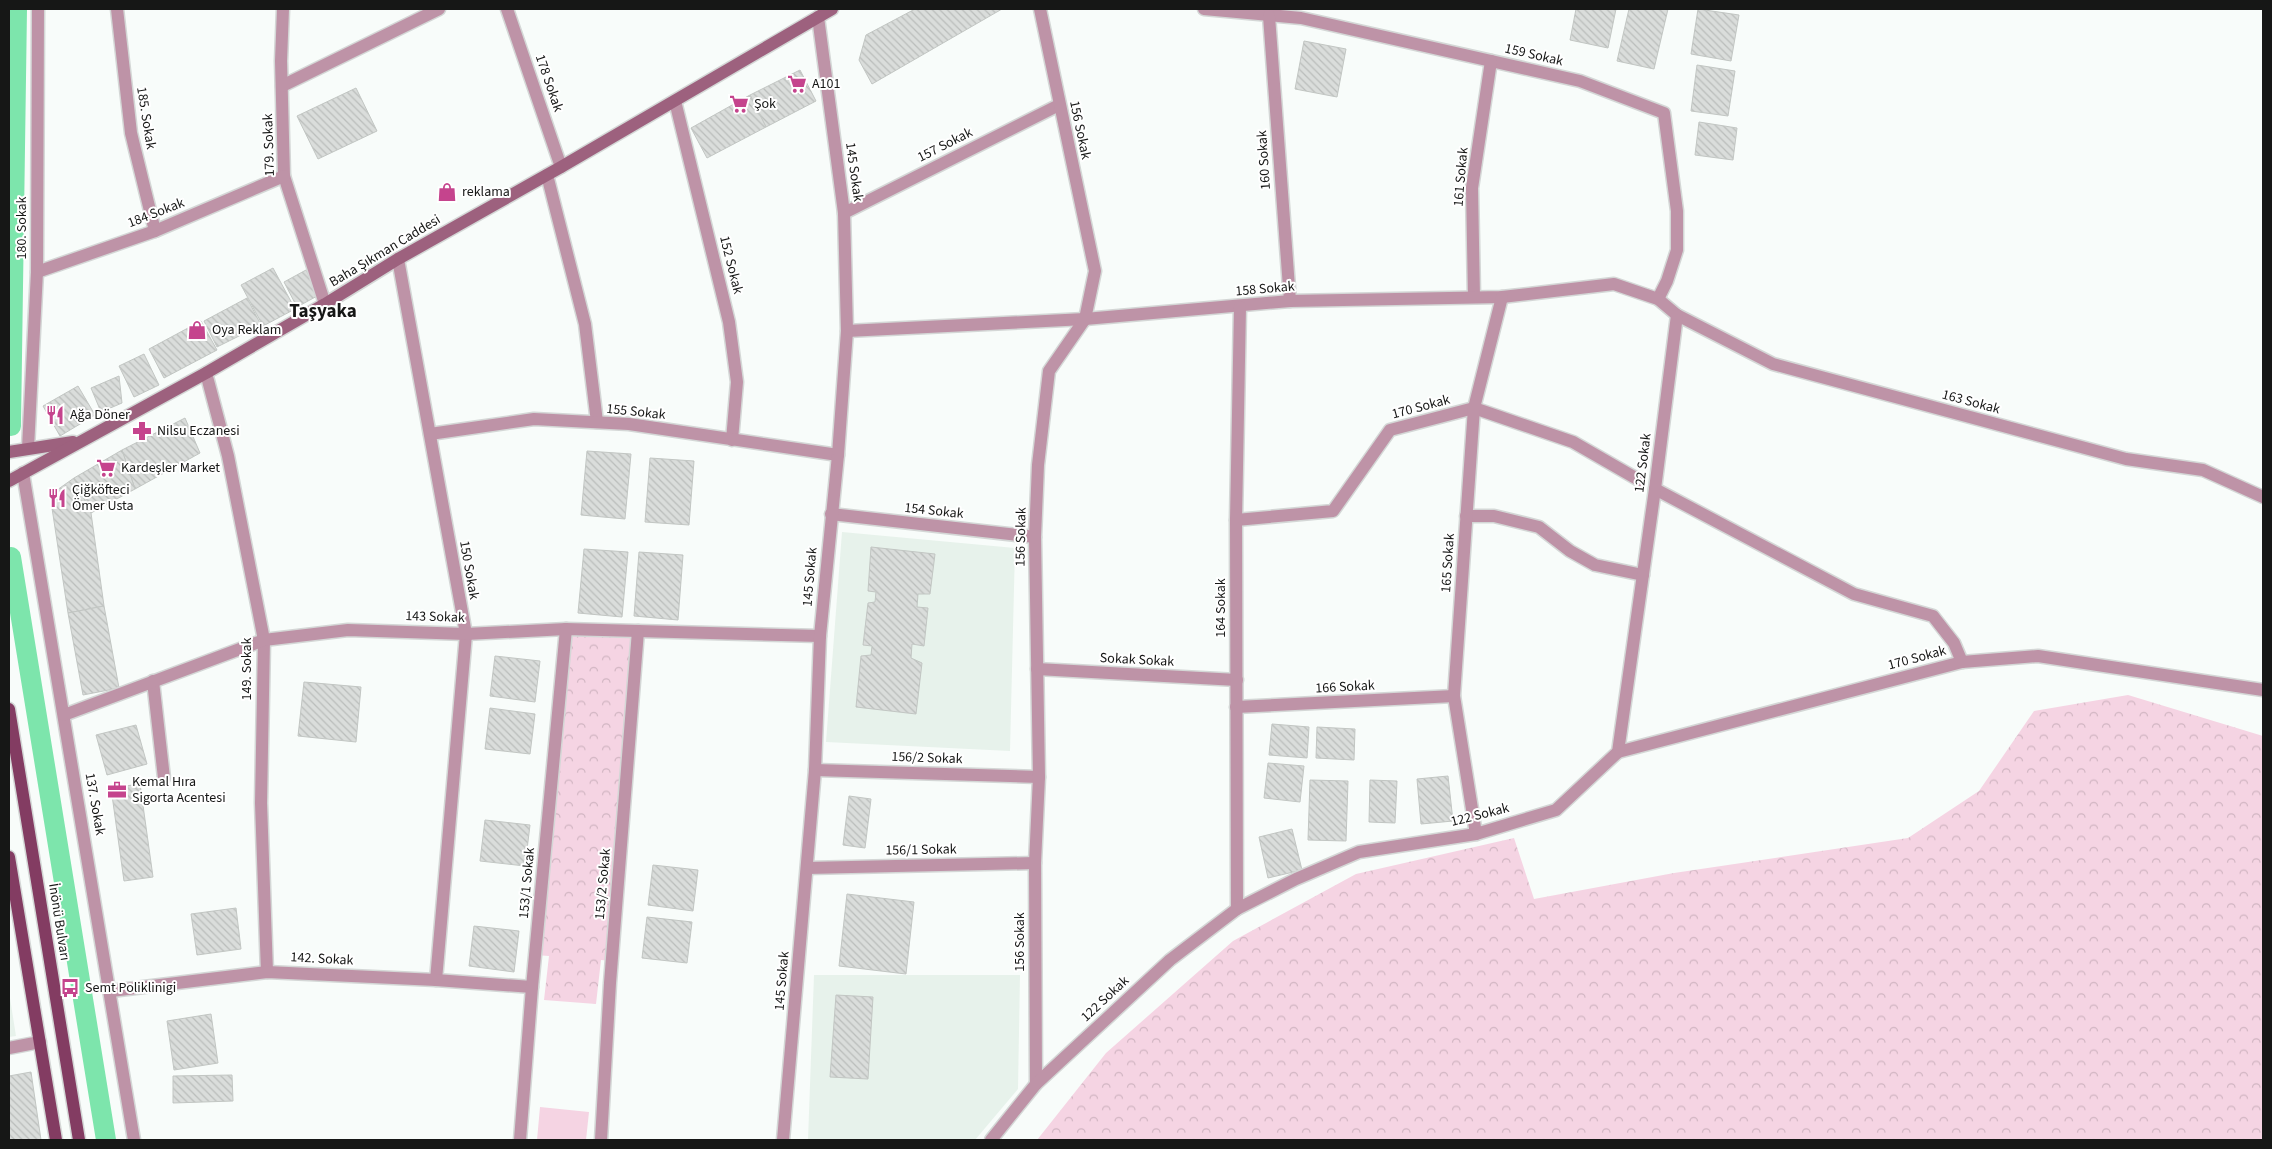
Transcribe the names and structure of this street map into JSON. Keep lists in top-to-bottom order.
{
  "streets": {
    "main road": ["Baha Şıkman Caddesi", "İnönü Bulvarı"],
    "street": [
      "159 Sokak",
      "178 Sokak",
      "185. Sokak",
      "156 Sokak",
      "179. Sokak",
      "157 Sokak",
      "160 Sokak",
      "145 Sokak",
      "161 Sokak",
      "184 Sokak",
      "180. Sokak",
      "152 Sokak",
      "158 Sokak",
      "163 Sokak",
      "170 Sokak",
      "155 Sokak",
      "122 Sokak",
      "154 Sokak",
      "165 Sokak",
      "150 Sokak",
      "164 Sokak",
      "143 Sokak",
      "Sokak Sokak",
      "149. Sokak",
      "166 Sokak",
      "156/2 Sokak",
      "137. Sokak",
      "156/1 Sokak",
      "153/1 Sokak",
      "153/2 Sokak",
      "142. Sokak"
    ]
  },
  "crossings": [
    ["159 Sokak", "160 Sokak"],
    ["159 Sokak", "161 Sokak"],
    ["159 Sokak", "158 Sokak"],
    ["178 Sokak", "Baha Şıkman Caddesi"],
    ["185. Sokak", "184 Sokak"],
    ["156 Sokak", "157 Sokak"],
    ["156 Sokak", "158 Sokak"],
    ["156 Sokak", "122 Sokak"],
    ["156 Sokak", "154 Sokak"],
    ["156 Sokak", "Sokak Sokak"],
    ["156 Sokak", "156/2 Sokak"],
    ["156 Sokak", "156/1 Sokak"],
    ["179. Sokak", "184 Sokak"],
    ["179. Sokak", "Baha Şıkman Caddesi"],
    ["157 Sokak", "145 Sokak"],
    ["160 Sokak", "158 Sokak"],
    ["145 Sokak", "Baha Şıkman Caddesi"],
    ["145 Sokak", "158 Sokak"],
    ["145 Sokak", "155 Sokak"],
    ["145 Sokak", "154 Sokak"],
    ["145 Sokak", "143 Sokak"],
    ["145 Sokak", "156/2 Sokak"],
    ["145 Sokak", "156/1 Sokak"],
    ["161 Sokak", "158 Sokak"],
    ["184 Sokak", "180. Sokak"],
    ["180. Sokak", "Baha Şıkman Caddesi"],
    ["Baha Şıkman Caddesi", "152 Sokak"],
    ["Baha Şıkman Caddesi", "150 Sokak"],
    ["Baha Şıkman Caddesi", "149. Sokak"],
    ["Baha Şıkman Caddesi", "137. Sokak"],
    ["152 Sokak", "155 Sokak"],
    ["158 Sokak", "163 Sokak"],
    ["158 Sokak", "122 Sokak"],
    ["158 Sokak", "165 Sokak"],
    ["158 Sokak", "164 Sokak"],
    ["163 Sokak", "122 Sokak"],
    ["170 Sokak", "122 Sokak"],
    ["170 Sokak", "165 Sokak"],
    ["170 Sokak", "164 Sokak"],
    ["155 Sokak", "150 Sokak"],
    ["122 Sokak", "165 Sokak"],
    ["122 Sokak", "164 Sokak"],
    ["165 Sokak", "166 Sokak"],
    ["150 Sokak", "143 Sokak"],
    ["150 Sokak", "142. Sokak"],
    ["164 Sokak", "Sokak Sokak"],
    ["164 Sokak", "166 Sokak"],
    ["143 Sokak", "149. Sokak"],
    ["143 Sokak", "137. Sokak"],
    ["143 Sokak", "153/1 Sokak"],
    ["143 Sokak", "153/2 Sokak"],
    ["149. Sokak", "142. Sokak"],
    ["137. Sokak", "142. Sokak"],
    ["153/1 Sokak", "142. Sokak"]
  ],
  "districts": ["Taşyaka"],
  "places": {
    "supermarket": ["A101", "Şok", "Kardeşler Market"],
    "shop": ["reklama", "Oya Reklam"],
    "restaurant": ["Ağa Döner", "Çiğköfteci Ömer Usta"],
    "pharmacy": ["Nilsu Eczanesi"],
    "office": ["Kemal Hıra Sigorta Acentesi"],
    "bus stop": ["Semt Poliklinigi"]
  }
}
